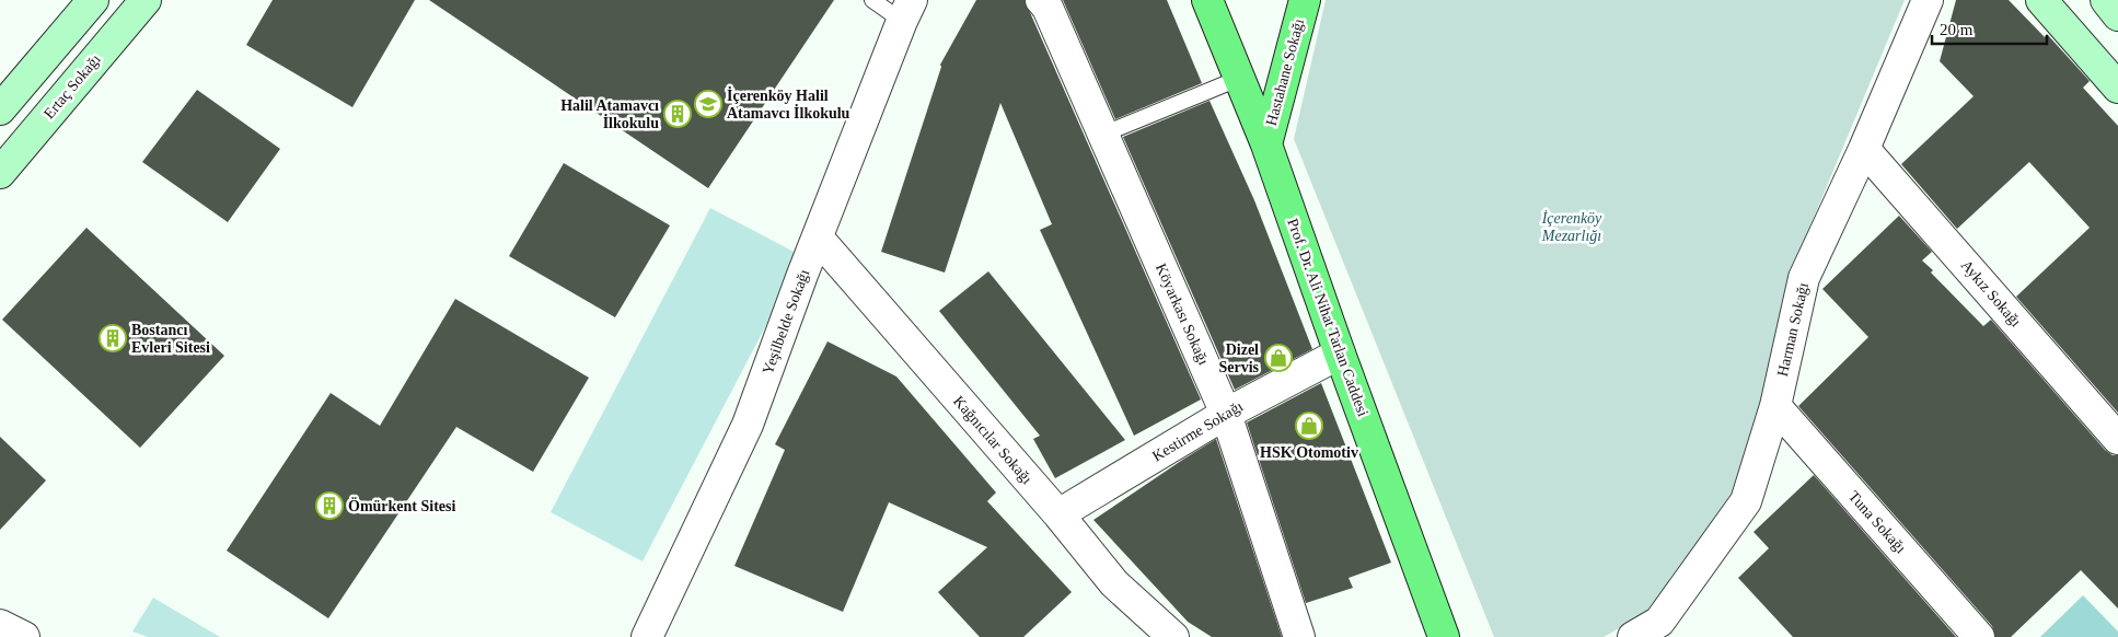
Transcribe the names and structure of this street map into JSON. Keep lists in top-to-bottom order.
{
  "streets": {
    "main road": ["Hastahane Sokağı", "Prof. Dr. Ali Nihat Tarlan Caddesi"],
    "street": [
      "Ertaç Sokağı",
      "Aykız Sokağı",
      "Köyarkası Sokağı",
      "Yeşilbelde Sokağı",
      "Harman Sokağı",
      "Kestirme Sokağı",
      "Kağnıcılar Sokağı",
      "Tuna Sokağı"
    ]
  },
  "crossings": [
    ["Hastahane Sokağı", "Prof. Dr. Ali Nihat Tarlan Caddesi"],
    ["Aykız Sokağı", "Harman Sokağı"],
    ["Köyarkası Sokağı", "Kestirme Sokağı"],
    ["Prof. Dr. Ali Nihat Tarlan Caddesi", "Kestirme Sokağı"],
    ["Yeşilbelde Sokağı", "Kağnıcılar Sokağı"],
    ["Harman Sokağı", "Tuna Sokağı"],
    ["Kestirme Sokağı", "Kağnıcılar Sokağı"]
  ],
  "parks": ["İçerenköy Mezarlığı"],
  "places": {
    "school or university": ["İçerenköy Halil Atamavcı İlkokulu"],
    "building": ["Halil Atamavcı İlkokulu", "Bostancı Evleri Sitesi", "Ömürkent Sitesi"],
    "shop": ["Dizel Servis", "HSK Otomotiv"]
  },
  "scale_bar": "20 m"
}
